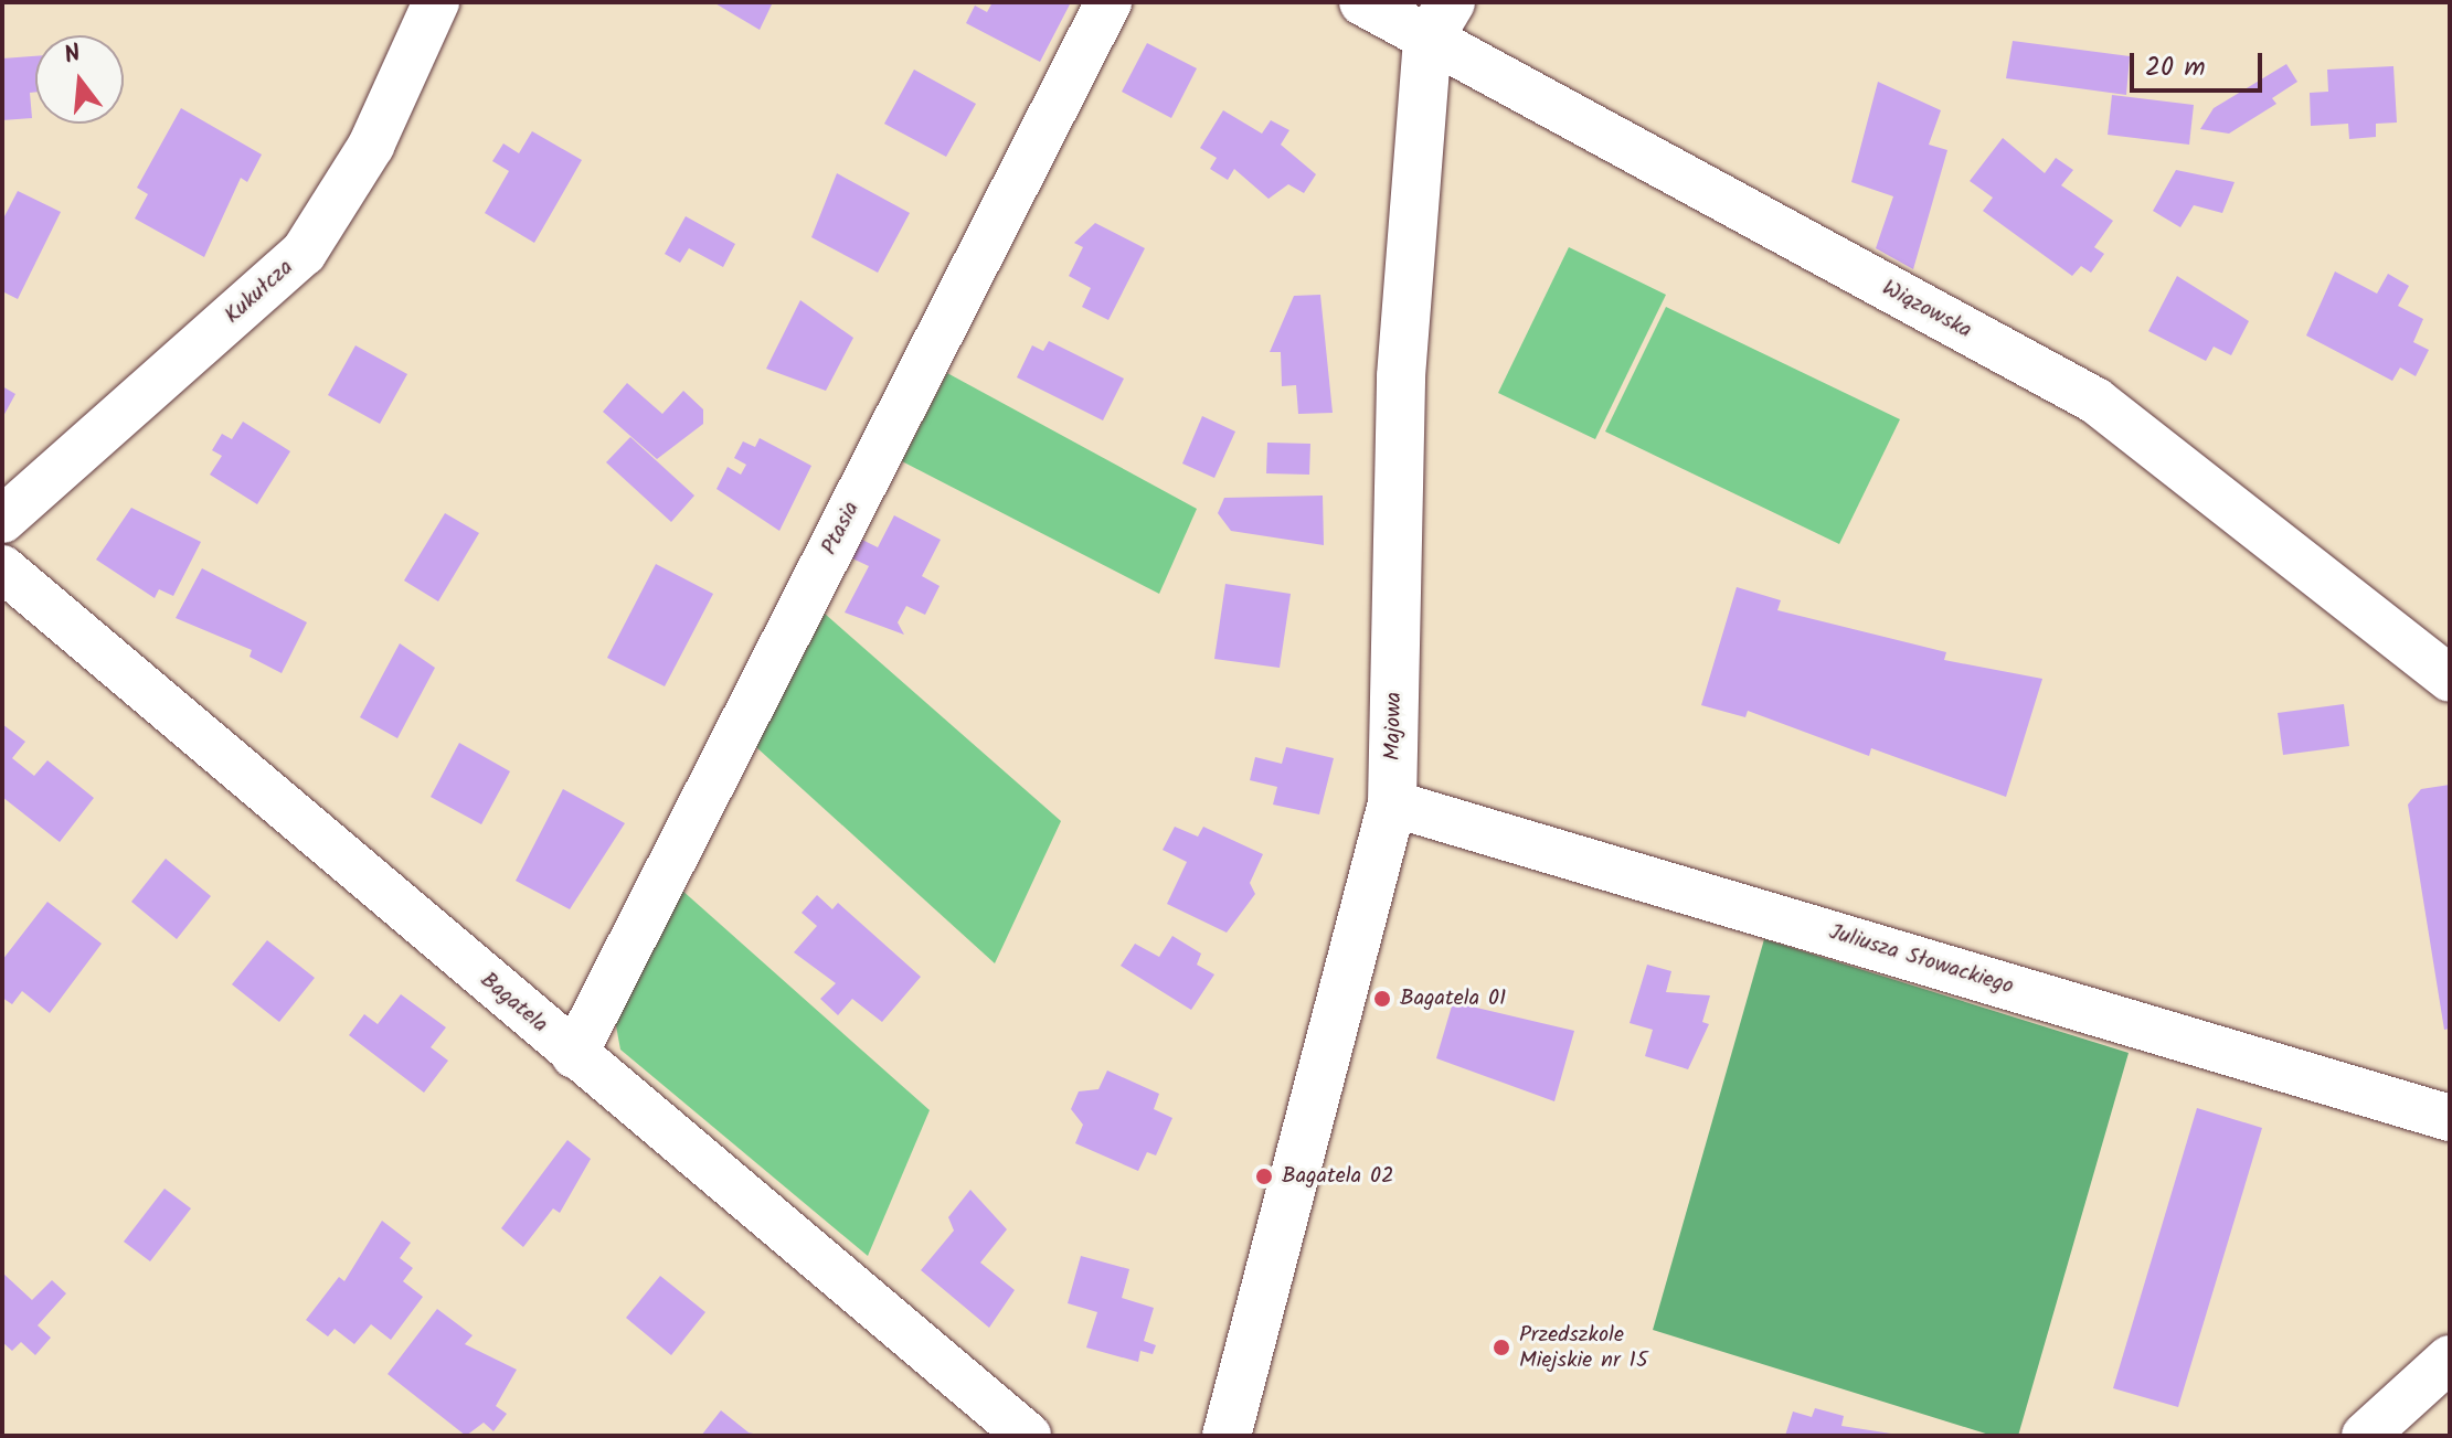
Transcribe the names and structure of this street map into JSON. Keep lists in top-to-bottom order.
{
  "streets": {
    "street": [
      "Kukułcza",
      "Wiązowska",
      "Ptasia",
      "Majowa",
      "Juliusza Słowackiego",
      "Bagatela"
    ]
  },
  "crossings": [
    ["Wiązowska", "Majowa"],
    ["Ptasia", "Bagatela"],
    ["Majowa", "Juliusza Słowackiego"]
  ],
  "places": ["Bagatela 01", "Bagatela 02", "Przedszkole Miejskie nr 15"],
  "scale_bar": "20 m",
  "north": "top"
}
